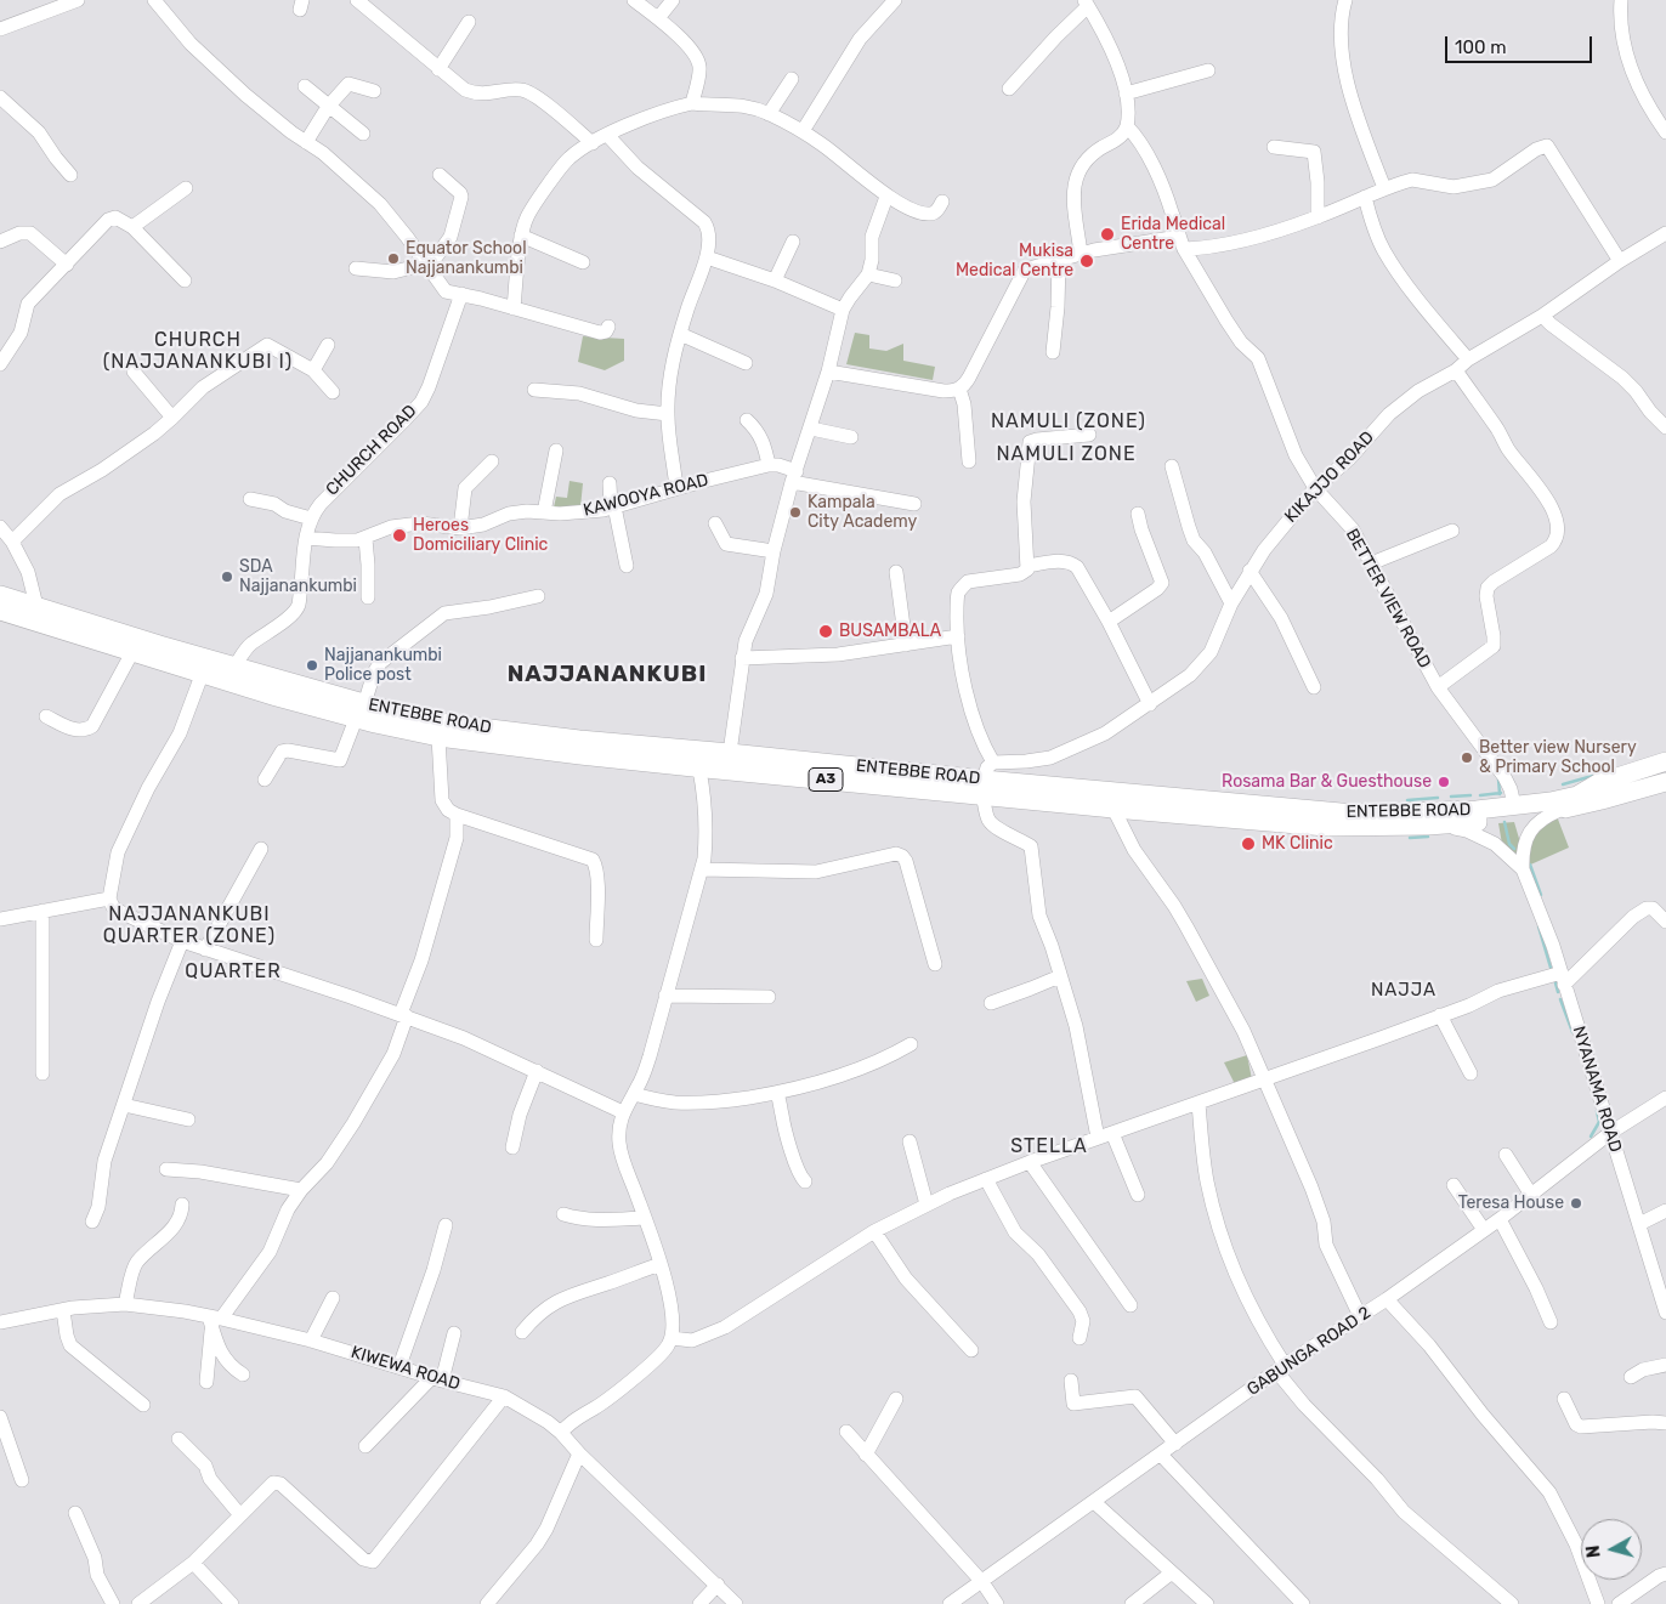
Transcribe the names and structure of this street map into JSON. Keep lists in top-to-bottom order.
{
  "streets": {
    "main road": ["ENTEBBE ROAD", "A3"],
    "street": [
      "CHURCH ROAD",
      "KIKAJJO ROAD",
      "KAWOOYA ROAD",
      "BETTER VIEW ROAD",
      "NYANAMA ROAD",
      "GABUNGA ROAD 2",
      "KIWEWA ROAD"
    ]
  },
  "crossings": [
    ["CHURCH ROAD", "ENTEBBE ROAD"],
    ["KIKAJJO ROAD", "BETTER VIEW ROAD"],
    ["BETTER VIEW ROAD", "ENTEBBE ROAD"],
    ["ENTEBBE ROAD", "NYANAMA ROAD"],
    ["NYANAMA ROAD", "GABUNGA ROAD 2"]
  ],
  "districts": [
    "CHURCH (NAJJANANKUBI I)",
    "NAMULI (ZONE)",
    "NAMULI ZONE",
    "NAJJANANKUBI",
    "NAJJANANKUBI QUARTER (ZONE)",
    "QUARTER",
    "NAJJA",
    "STELLA"
  ],
  "places": [
    "Erida Medical Centre",
    "Equator School Najjanankumbi",
    "Mukisa Medical Centre",
    "Kampala City Academy",
    "Heroes Domiciliary Clinic",
    "SDA Najjanankumbi",
    "BUSAMBALA",
    "Najjanankumbi Police post",
    "Better view Nursery & Primary School",
    "Rosama Bar & Guesthouse",
    "MK Clinic",
    "Teresa House"
  ],
  "scale_bar": "100 m",
  "north": "left"
}
